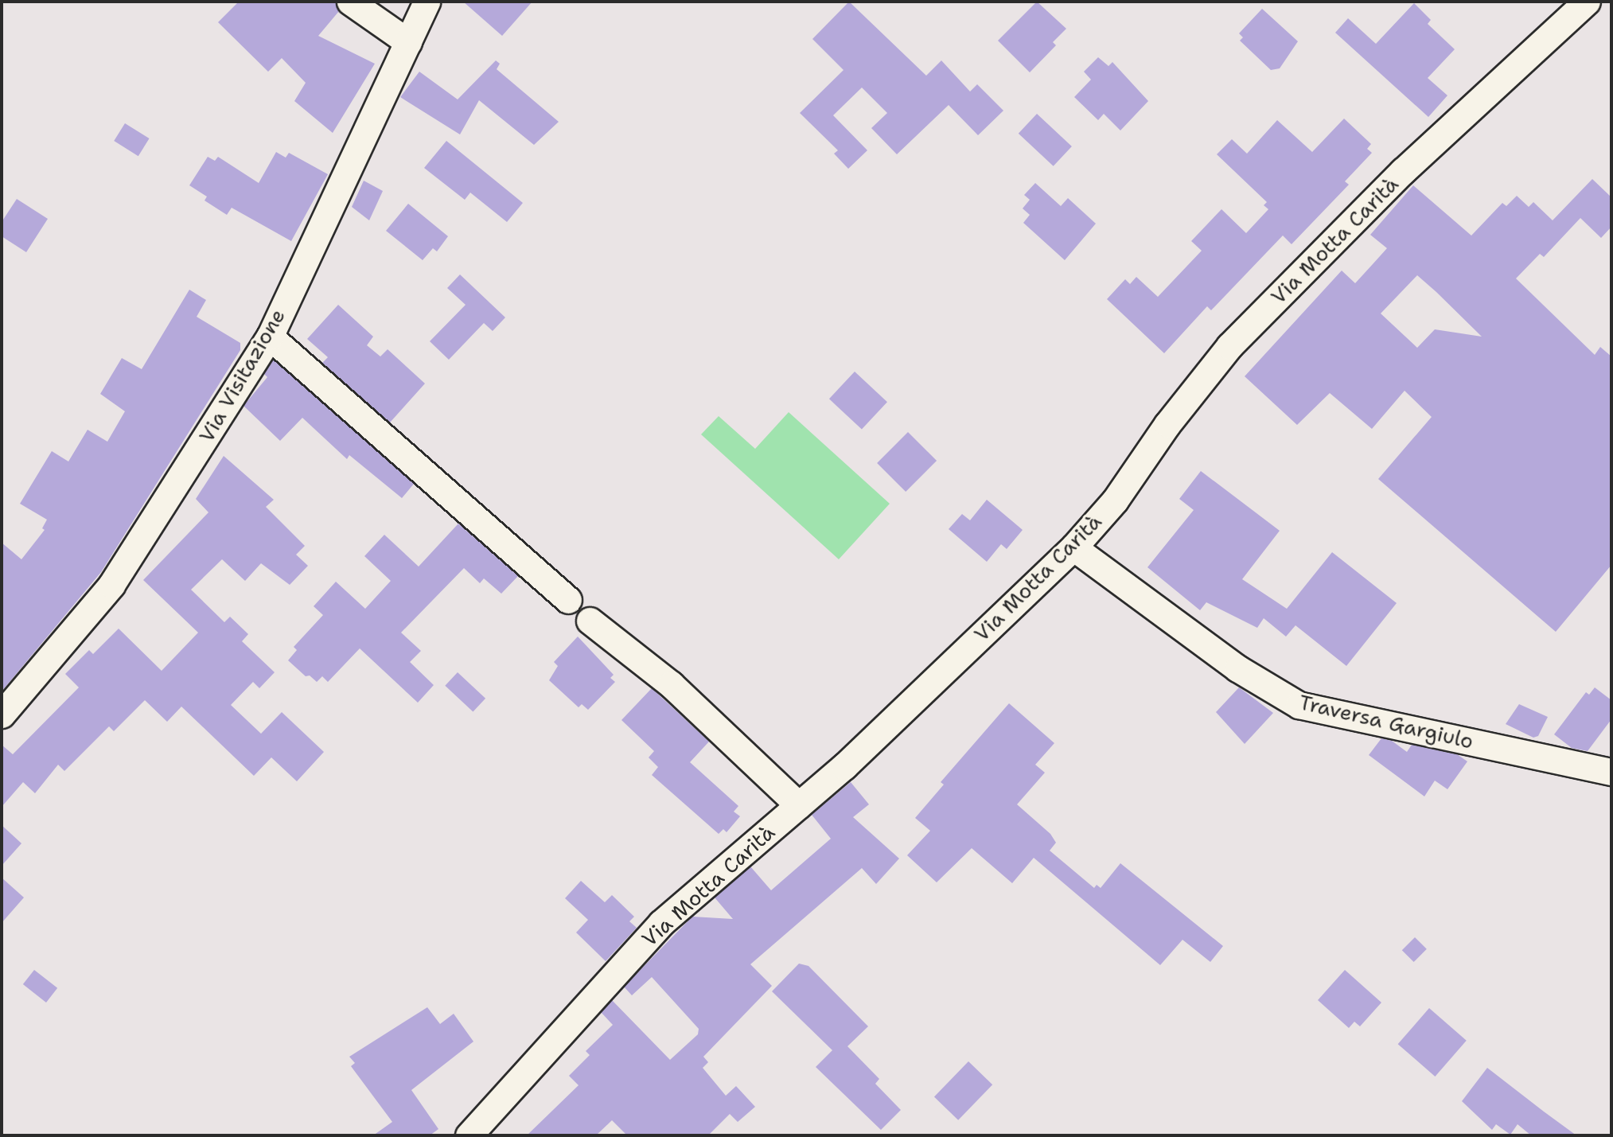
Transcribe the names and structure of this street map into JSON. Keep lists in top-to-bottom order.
{
  "streets": {
    "street": ["Via Motta Carità", "Via Visitazione", "Traversa Gargiulo"]
  },
  "crossings": [
    ["Via Motta Carità", "Traversa Gargiulo"]
  ]
}
